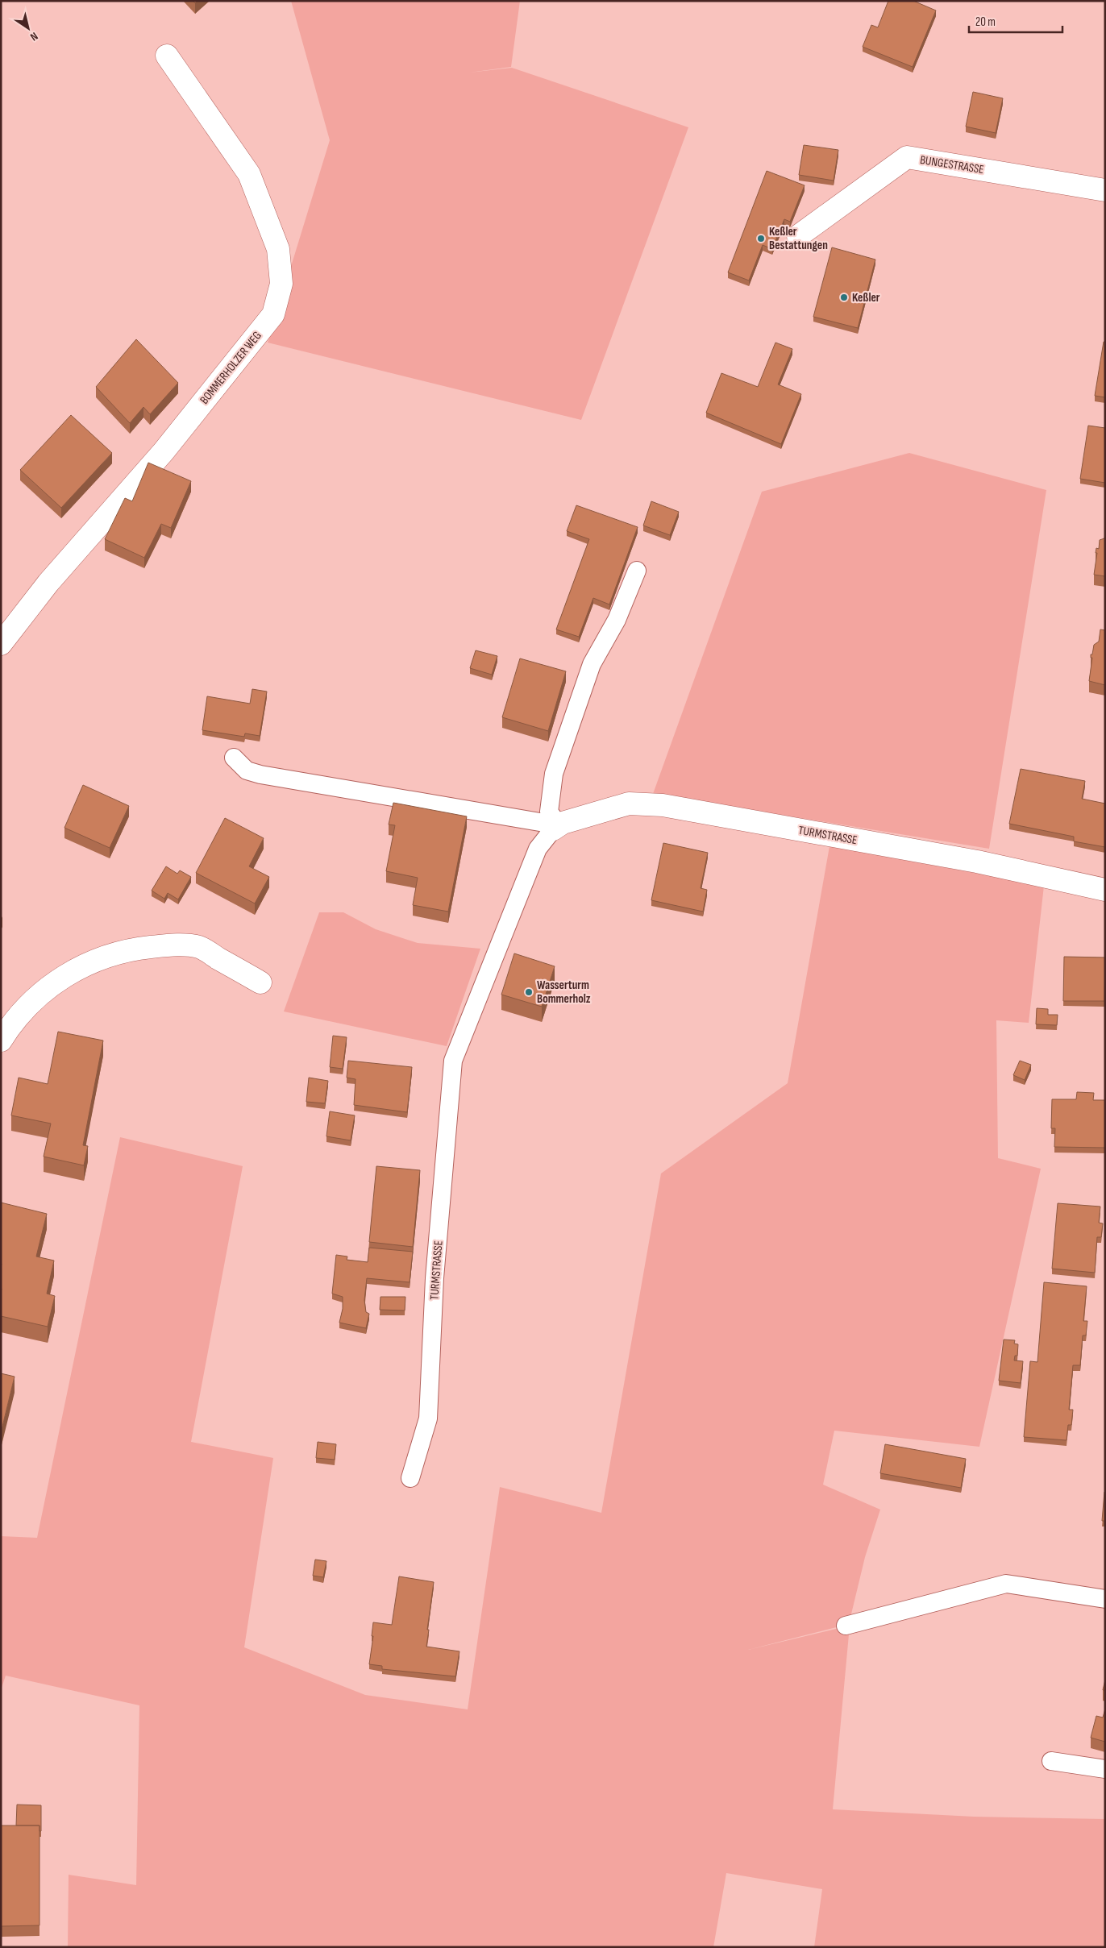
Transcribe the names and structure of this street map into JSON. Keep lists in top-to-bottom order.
{
  "streets": {
    "street": ["BUNGESTRASSE", "BOMMERHOLZER WEG", "TURMSTRASSE"]
  },
  "places": ["Keßler Bestattungen", "Keßler", "Wasserturm Bommerholz"],
  "scale_bar": "20 m",
  "north": "bottom right"
}
